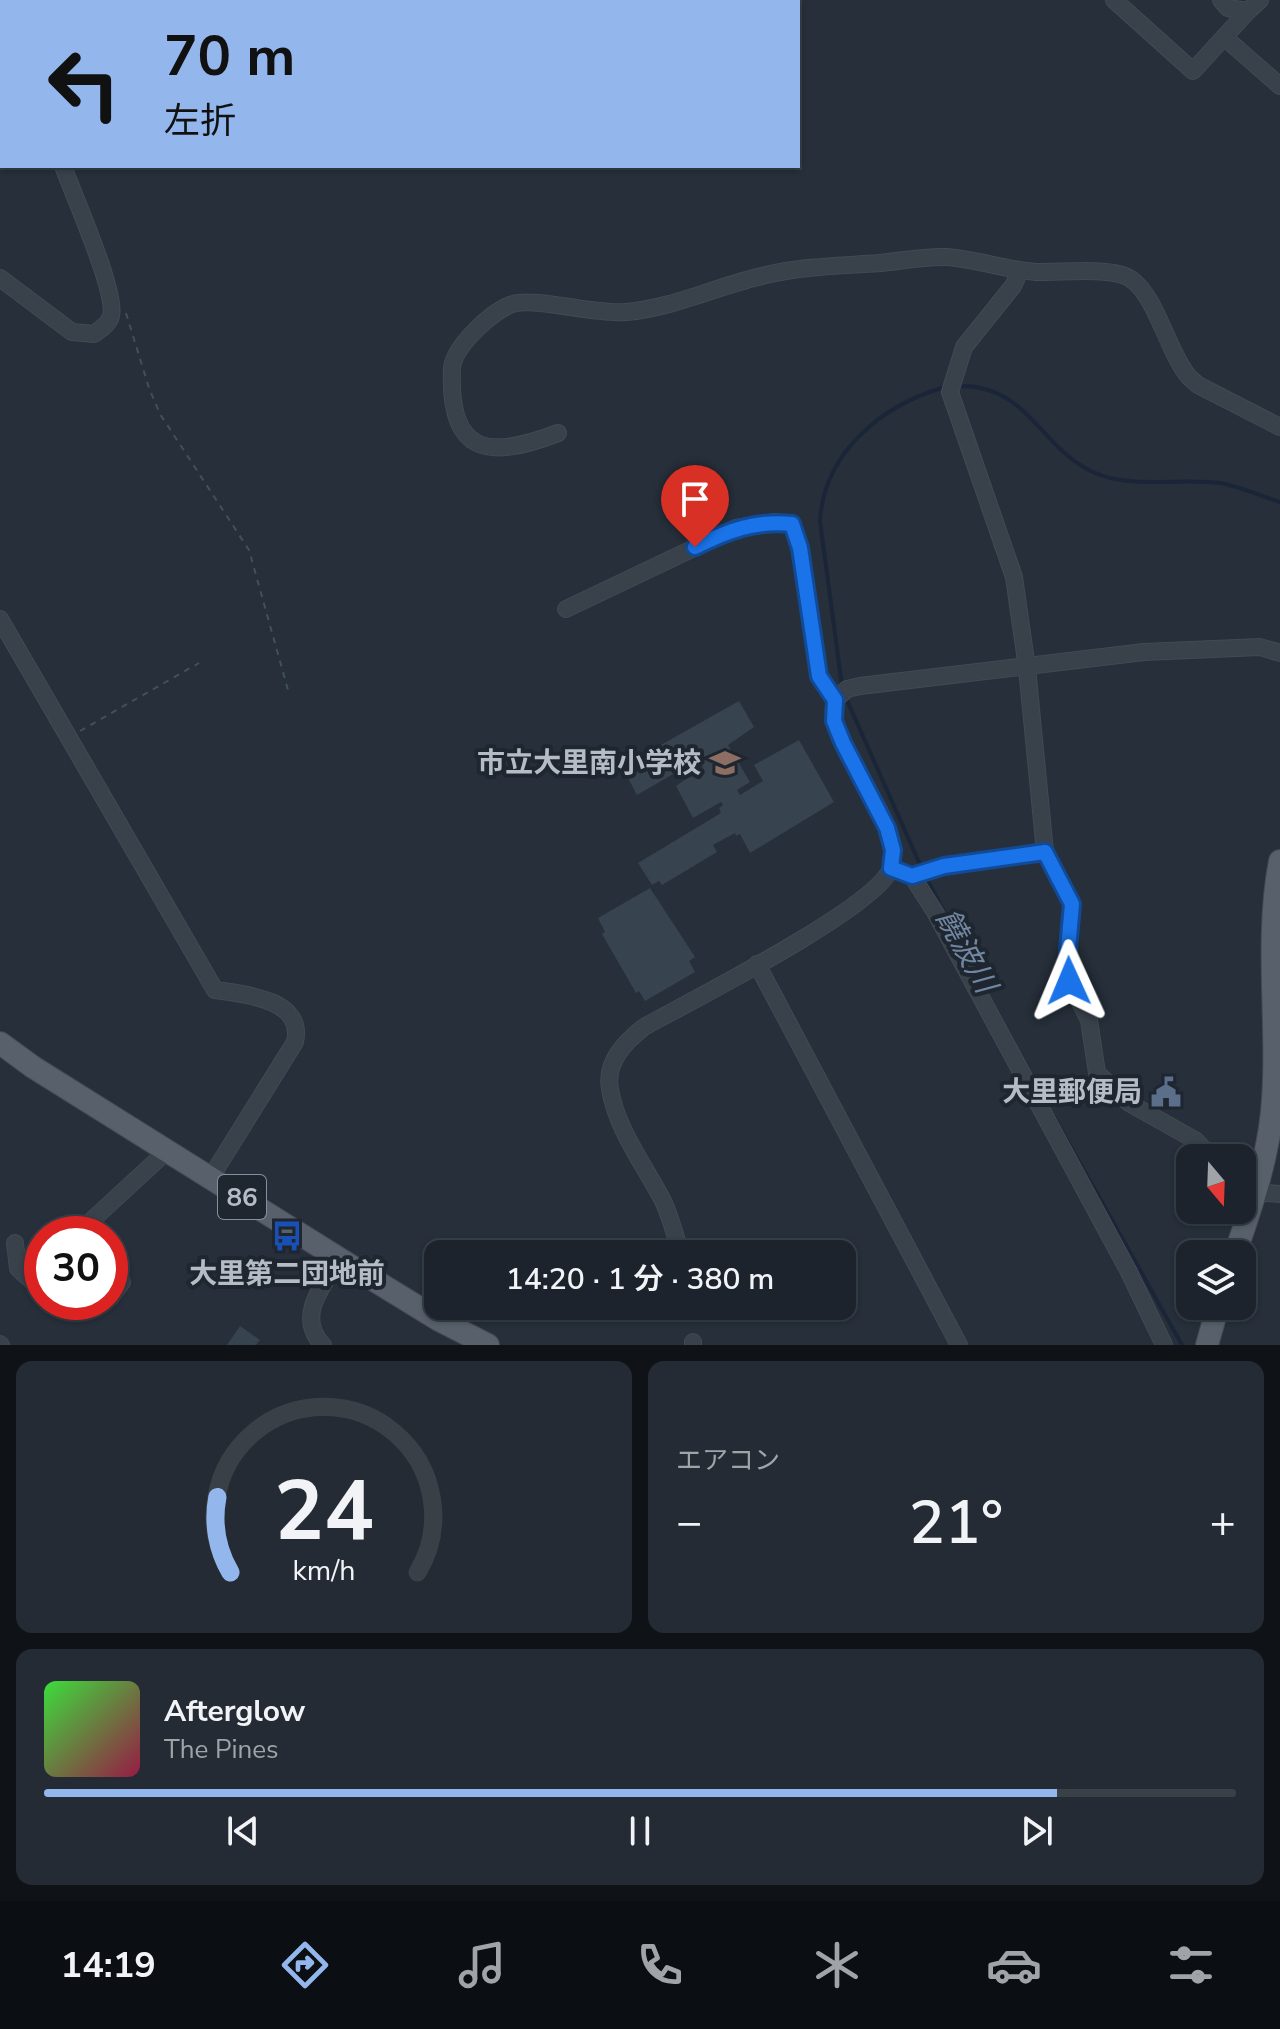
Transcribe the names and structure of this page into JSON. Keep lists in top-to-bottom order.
{
  "streets": {
    "main road": ["86"]
  },
  "water": ["饒波川"],
  "places": {
    "school or university": ["市立大里南小学校"],
    "public building": ["大里郵便局"],
    "bus stop": ["大里第二団地前"]
  },
  "north": "bottom",
  "page": {
    "turn": ["70 m", "左折"],
    "limit": "30",
    "trip": "14:20 · 1 分 · 380 m",
    "tile": "エアコン",
    "heat": ["−", "21°", "+"],
    "song": ["Afterglow", "The Pines"],
    "tabs": "14:19",
    "gauge": ["24", "km/h"]
  }
}
